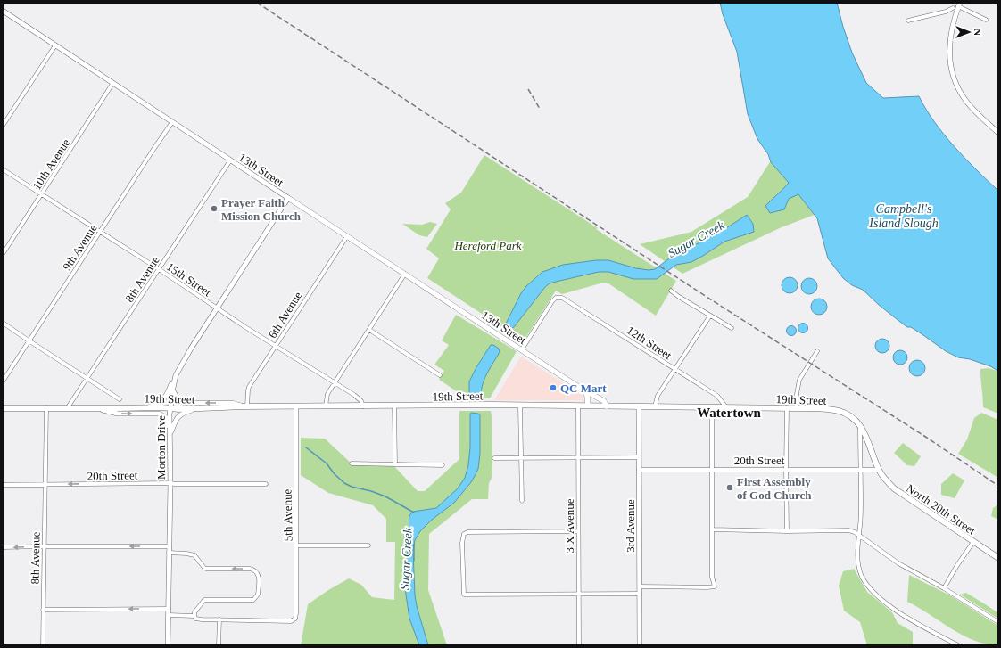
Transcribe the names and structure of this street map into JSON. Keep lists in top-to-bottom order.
{
  "streets": {
    "main road": ["13th Street", "19th Street", "North 20th Street"],
    "street": [
      "10th Avenue",
      "9th Avenue",
      "8th Avenue",
      "15th Street",
      "6th Avenue",
      "12th Street",
      "Morton Drive",
      "20th Street",
      "5th Avenue",
      "3 X Avenue",
      "3rd Avenue"
    ]
  },
  "crossings": [
    ["10th Avenue", "13th Street"],
    ["10th Avenue", "15th Street"],
    ["13th Street", "9th Avenue"],
    ["13th Street", "8th Avenue"],
    ["13th Street", "6th Avenue"],
    ["13th Street", "12th Street"],
    ["13th Street", "19th Street"],
    ["13th Street", "Morton Drive"],
    ["9th Avenue", "15th Street"],
    ["8th Avenue", "15th Street"],
    ["8th Avenue", "19th Street"],
    ["8th Avenue", "20th Street"],
    ["15th Street", "6th Avenue"],
    ["15th Street", "19th Street"],
    ["15th Street", "Morton Drive"],
    ["6th Avenue", "19th Street"],
    ["12th Street", "19th Street"],
    ["19th Street", "Morton Drive"],
    ["19th Street", "20th Street"],
    ["19th Street", "North 20th Street"],
    ["19th Street", "5th Avenue"],
    ["19th Street", "3 X Avenue"],
    ["19th Street", "3rd Avenue"],
    ["Morton Drive", "20th Street"],
    ["20th Street", "North 20th Street"],
    ["20th Street", "3rd Avenue"]
  ],
  "districts": ["Watertown"],
  "water": ["Campbell's Island Slough", "Sugar Creek"],
  "parks": ["Hereford Park"],
  "places": ["Prayer Faith Mission Church", "QC Mart", "First Assembly of God Church"],
  "north": "right"
}
